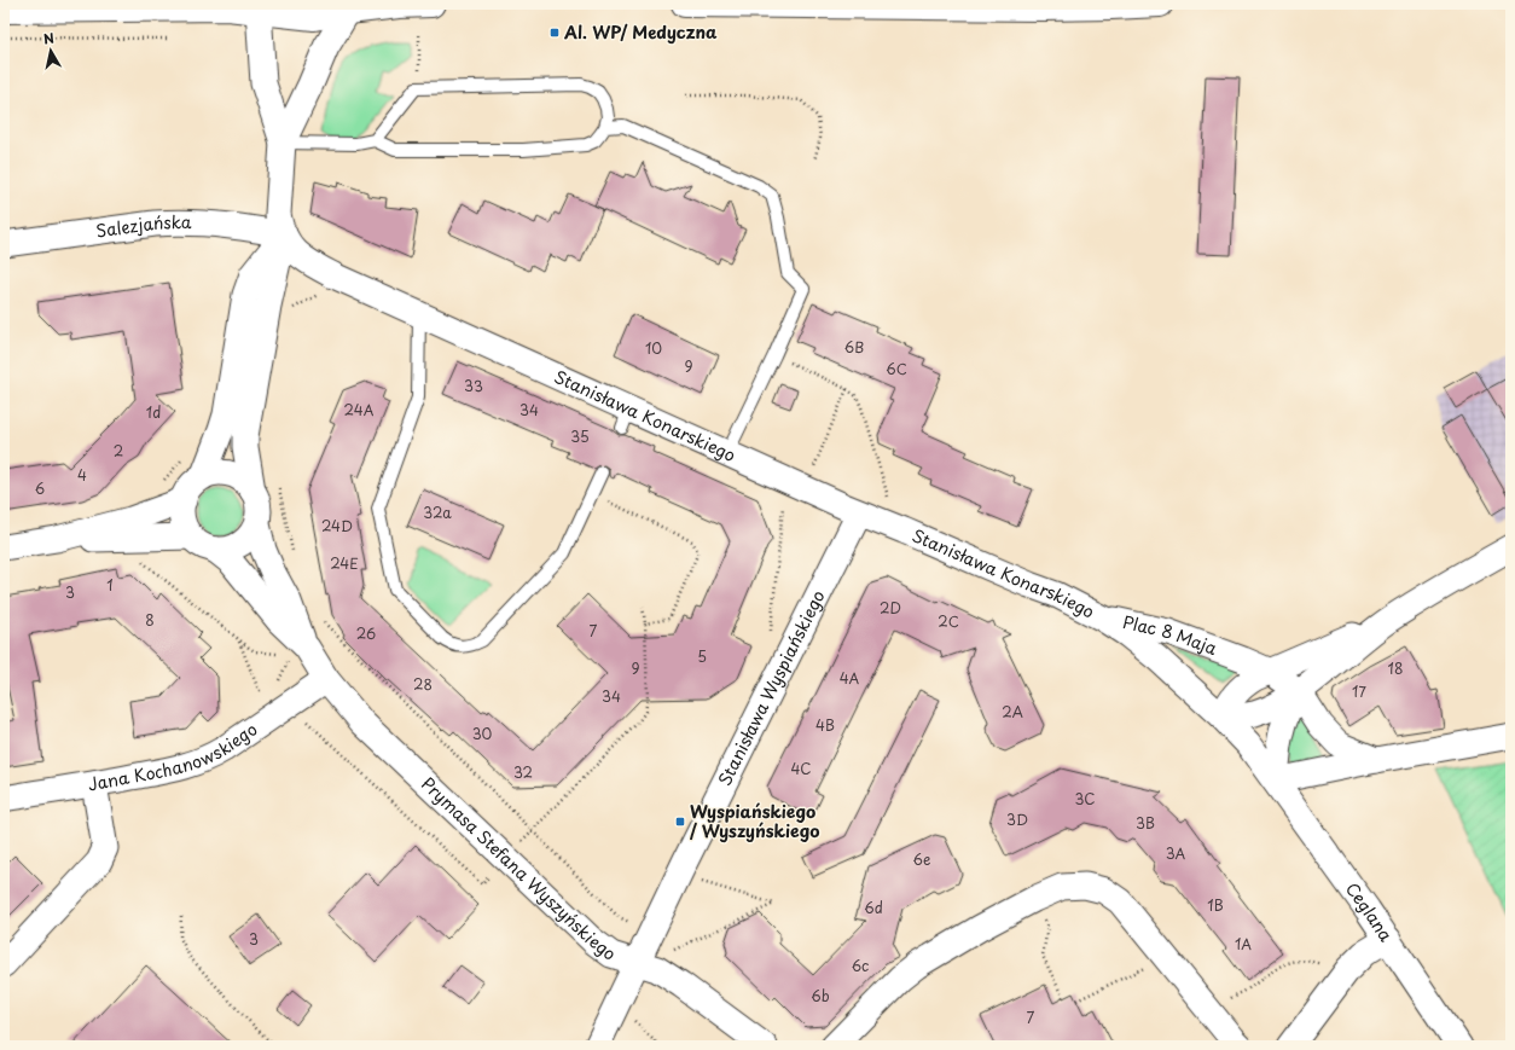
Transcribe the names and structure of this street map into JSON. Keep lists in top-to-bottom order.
{
  "streets": {
    "street": [
      "Salezjańska",
      "Stanisława Konarskiego",
      "Plac 8 Maja",
      "Stanisława Wyspiańskiego",
      "Jana Kochanowskiego",
      "Prymasa Stefana Wyszyńskiego",
      "Ceglana"
    ]
  },
  "crossings": [
    ["Salezjańska", "Stanisława Konarskiego"],
    ["Stanisława Konarskiego", "Plac 8 Maja"],
    ["Stanisława Konarskiego", "Stanisława Wyspiańskiego"],
    ["Plac 8 Maja", "Ceglana"],
    ["Stanisława Wyspiańskiego", "Prymasa Stefana Wyszyńskiego"],
    ["Jana Kochanowskiego", "Prymasa Stefana Wyszyńskiego"]
  ],
  "places": {
    "transit": ["Al. WP/ Medyczna", "Wyspiańskiego / Wyszyńskiego"]
  },
  "house_numbers": [
    "6B",
    "10",
    "9",
    "6C",
    "33",
    "24A",
    "34",
    "1d",
    "35",
    "2",
    "4",
    "6",
    "32a",
    "24D",
    "24E",
    "1",
    "3",
    "2D",
    "8",
    "2C",
    "7",
    "26",
    "5",
    "9",
    "18",
    "4A",
    "28",
    "17",
    "34",
    "2A",
    "4B",
    "30",
    "4C",
    "32",
    "3C",
    "3D",
    "3B",
    "3A",
    "6e",
    "1B",
    "6d",
    "3",
    "1A",
    "6c",
    "6b",
    "7"
  ],
  "north": "top"
}
